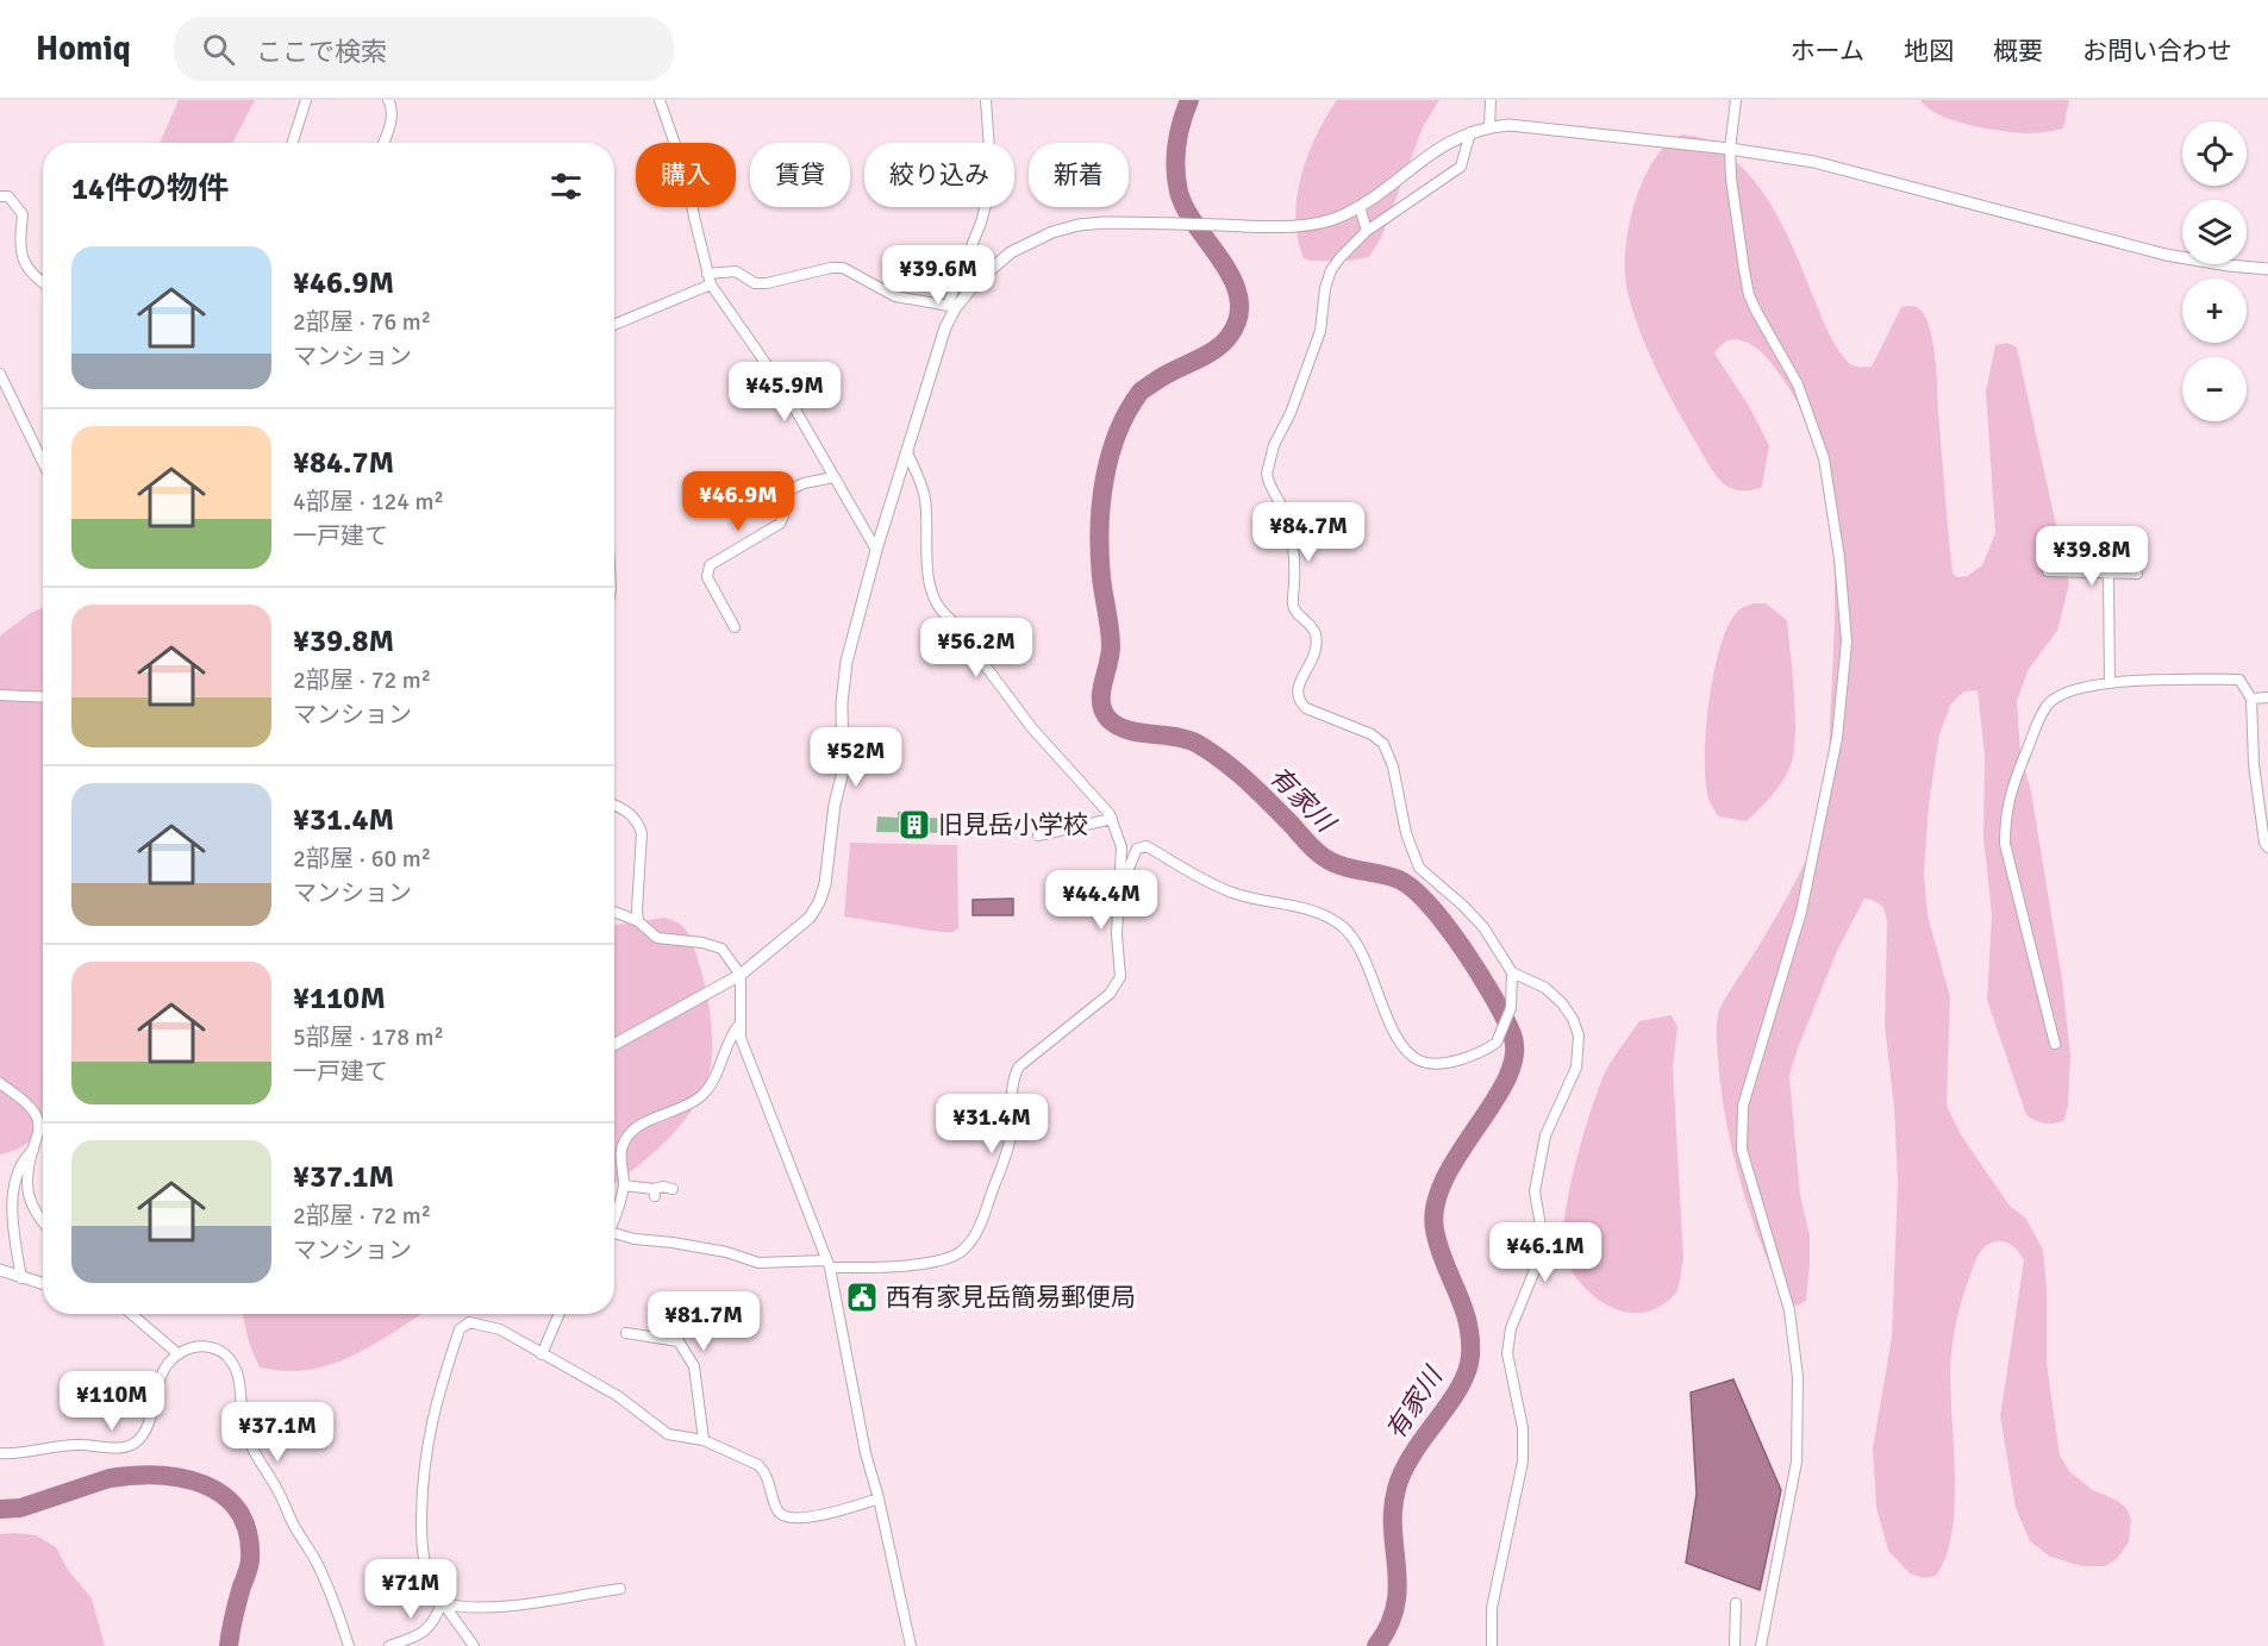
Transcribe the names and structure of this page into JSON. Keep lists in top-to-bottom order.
{
  "water": ["有家川"],
  "places": {
    "building": ["旧見岳小学校"],
    "public building": ["西有家見岳簡易郵便局"]
  },
  "page": {
    "header": "Homiq",
    "search": "ここで検索",
    "nav": [
      "ホーム",
      "地図",
      "概要",
      "お問い合わせ"
    ],
    "map_buttons": ["+", "−"],
    "chip": [
      "購入",
      "賃貸",
      "絞り込み",
      "新着"
    ],
    "heading": "14件の物件",
    "list": [
      {
        "name": "¥46.9M",
        "note": "2部屋 · 76 m² · マンション"
      },
      {
        "name": "¥84.7M",
        "note": "4部屋 · 124 m² · 一戸建て"
      },
      {
        "name": "¥39.8M",
        "note": "2部屋 · 72 m² · マンション"
      },
      {
        "name": "¥31.4M",
        "note": "2部屋 · 60 m² · マンション"
      },
      {
        "name": "¥110M",
        "note": "5部屋 · 178 m² · 一戸建て"
      },
      {
        "name": "¥37.1M",
        "note": "2部屋 · 72 m² · マンション"
      }
    ],
    "price": [
      "¥39.6M",
      "¥45.9M",
      "¥46.9M",
      "¥84.7M",
      "¥39.8M",
      "¥56.2M",
      "¥52M",
      "¥44.4M",
      "¥31.4M",
      "¥46.1M",
      "¥81.7M",
      "¥110M",
      "¥37.1M",
      "¥71M"
    ]
  }
}
